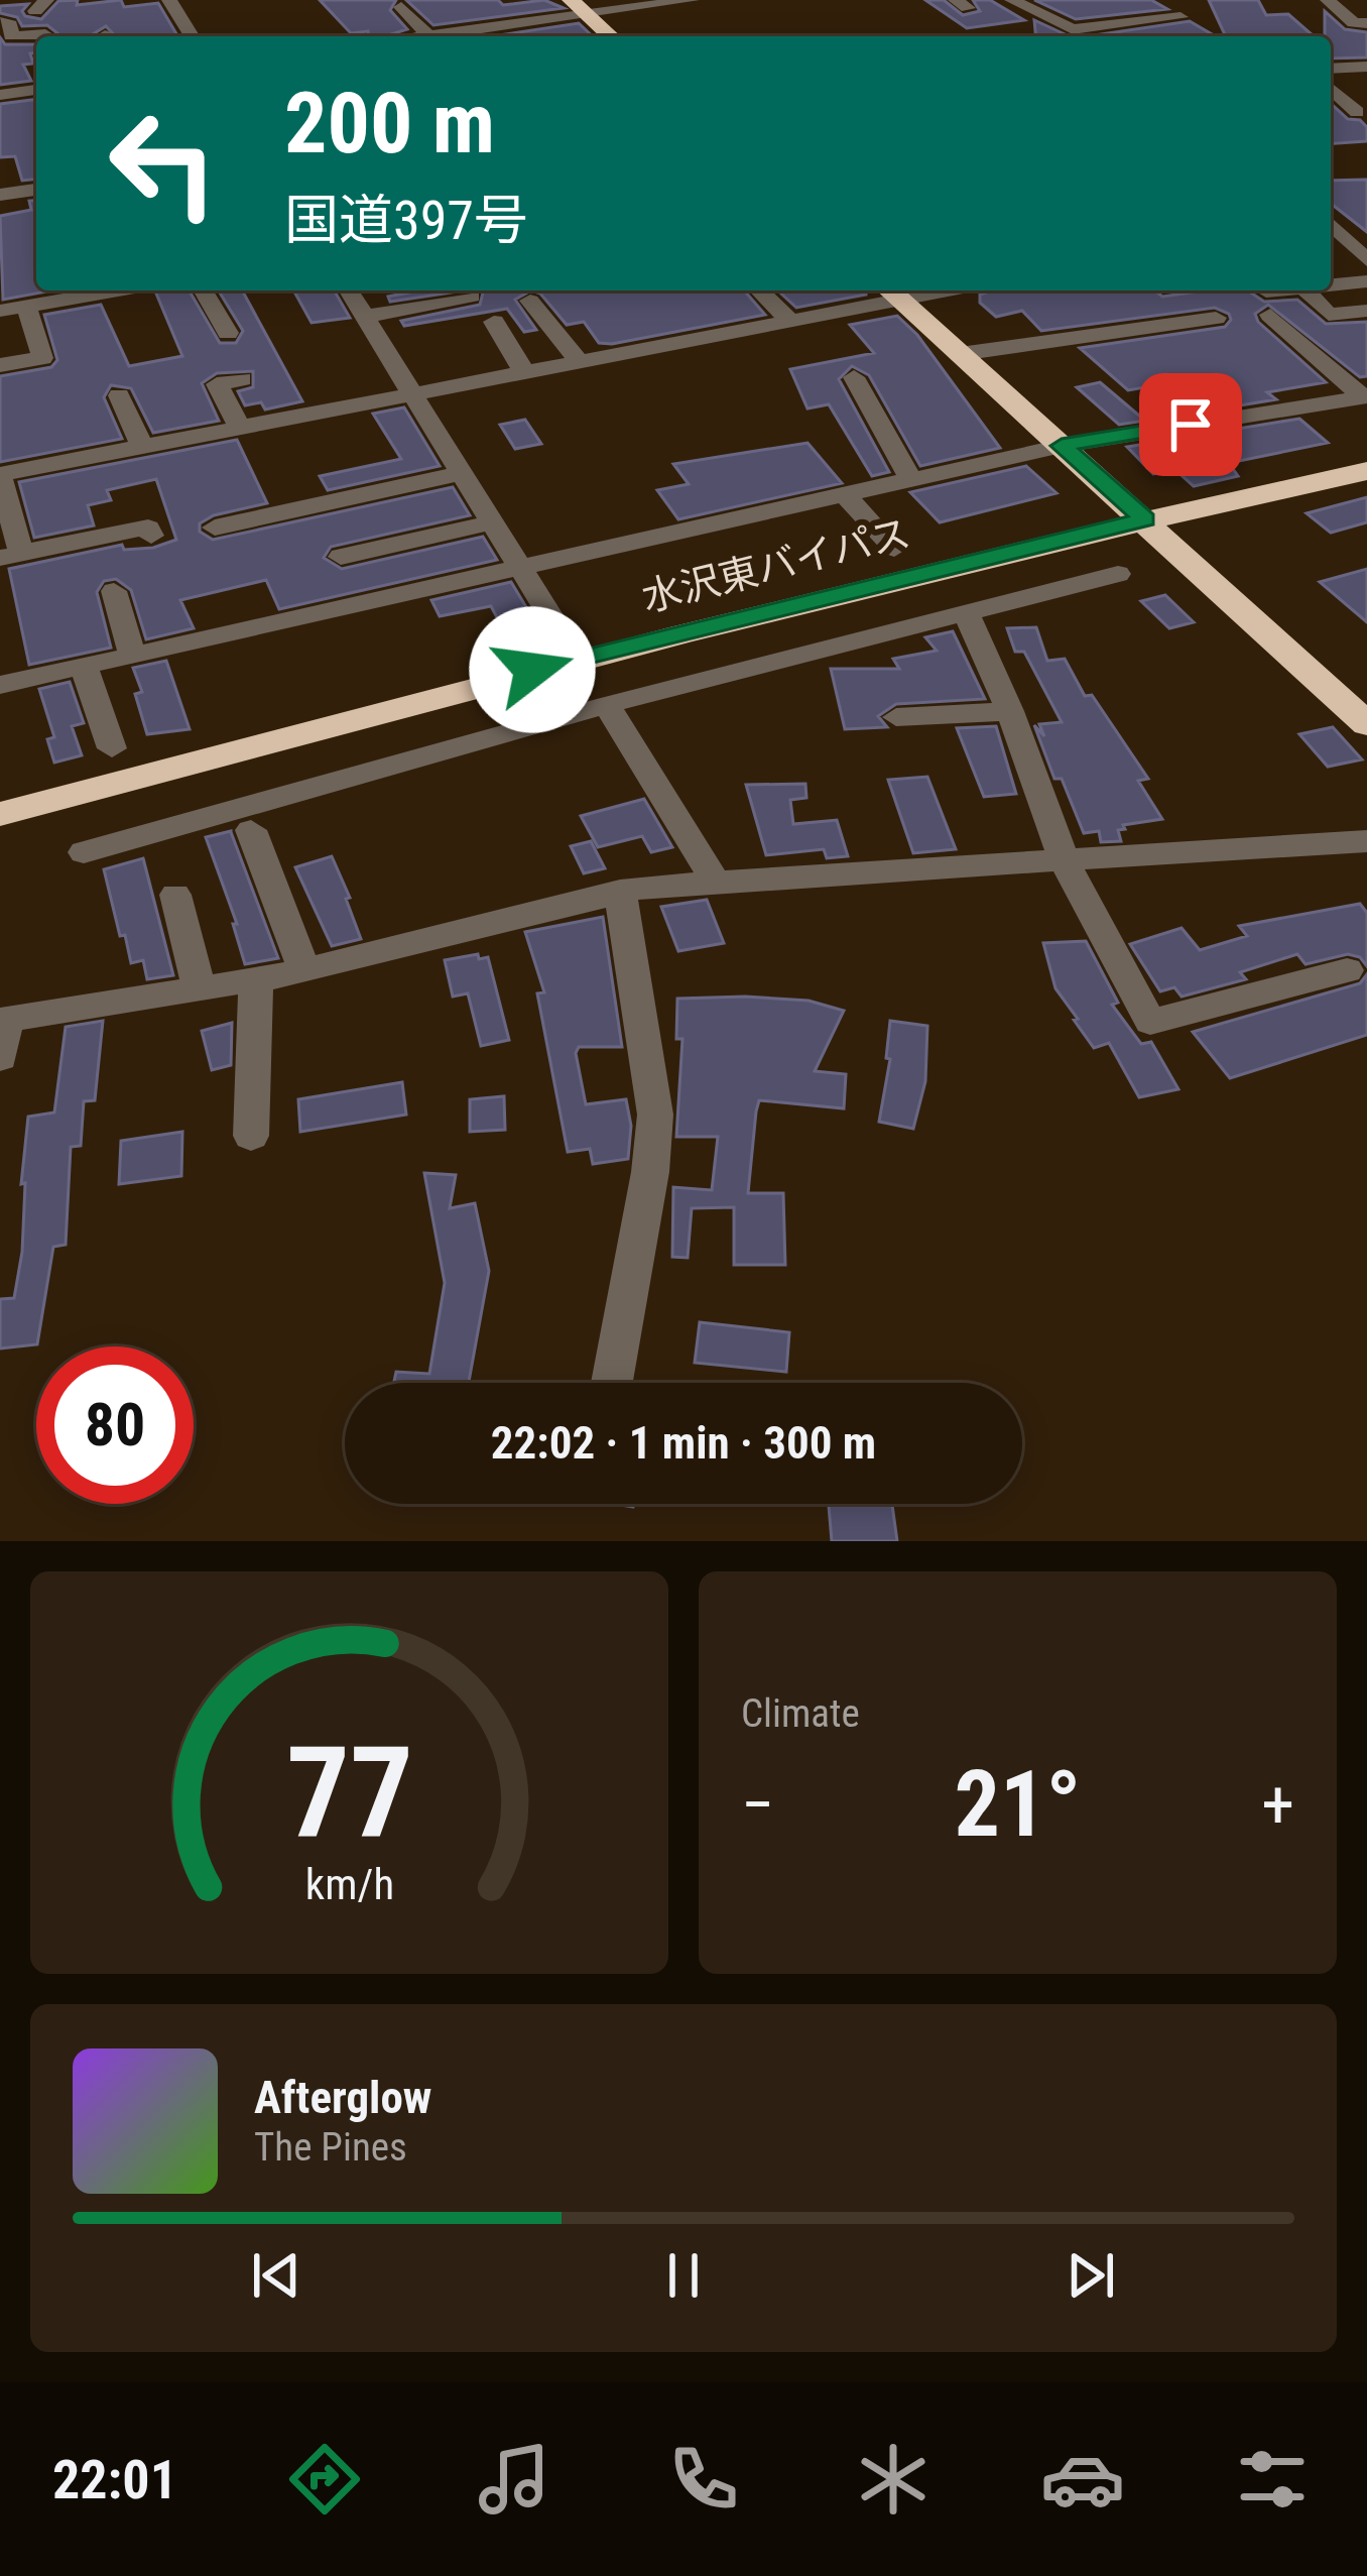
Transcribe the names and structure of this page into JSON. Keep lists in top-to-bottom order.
{
  "streets": {
    "highway": ["水沢東バイパス"]
  },
  "page": {
    "turn": ["200 m", "国道397号"],
    "limit": "80",
    "trip": "22:02 · 1 min · 300 m",
    "tile": "Climate",
    "heat": ["−", "21°", "+"],
    "song": ["Afterglow", "The Pines"],
    "tabs": "22:01",
    "gauge": ["77", "km/h"]
  }
}
